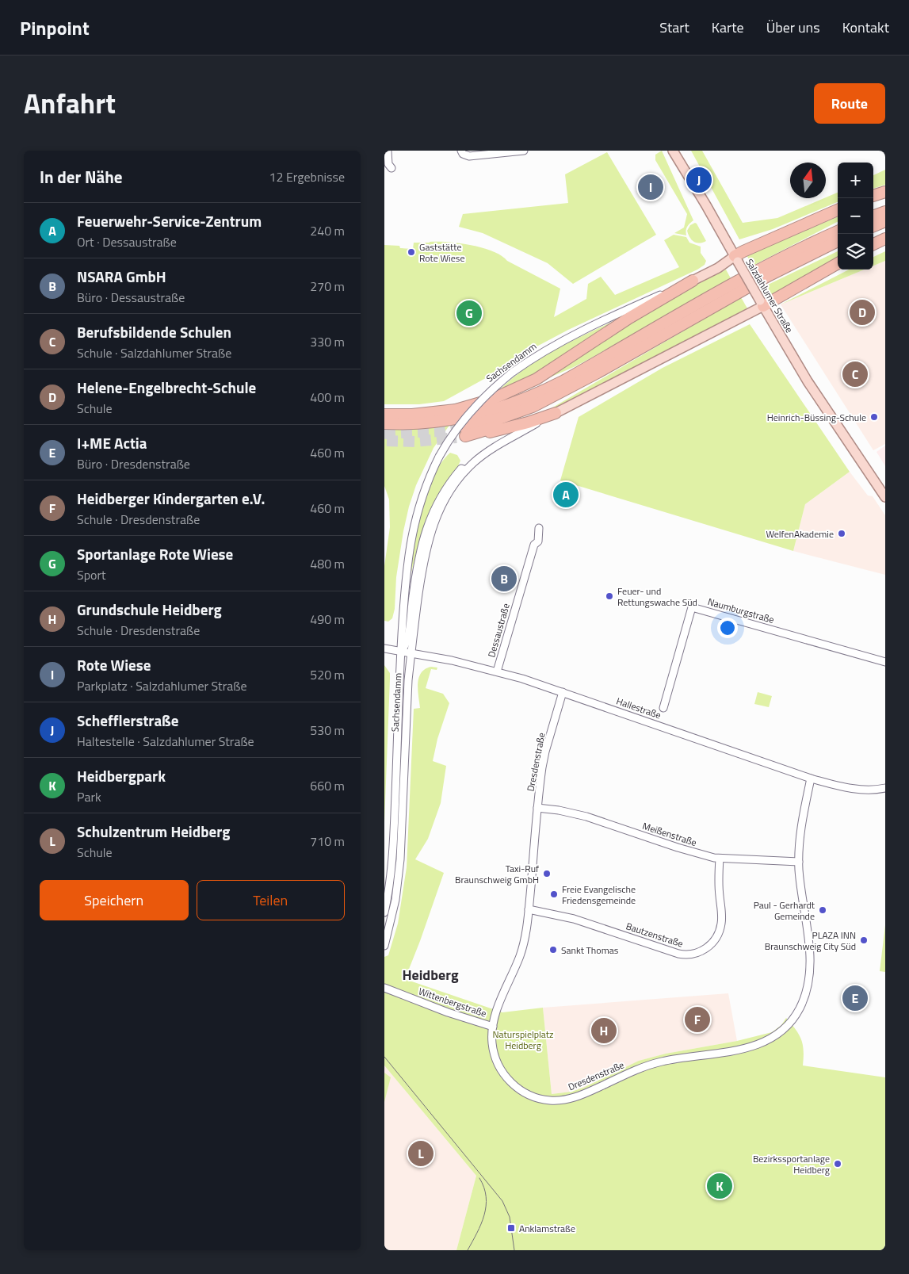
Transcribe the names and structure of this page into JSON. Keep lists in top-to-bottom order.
{
  "streets": {
    "main road": ["Salzdahlumer Straße", "Sachsendamm"],
    "street": [
      "Naumburgstraße",
      "Dessaustraße",
      "Hallestraße",
      "Dresdenstraße",
      "Meißenstraße",
      "Bautzenstraße",
      "Wittenbergstraße"
    ]
  },
  "crossings": [
    ["Salzdahlumer Straße", "Sachsendamm"],
    ["Sachsendamm", "Hallestraße"],
    ["Dessaustraße", "Hallestraße"],
    ["Hallestraße", "Dresdenstraße"],
    ["Dresdenstraße", "Meißenstraße"],
    ["Dresdenstraße", "Bautzenstraße"],
    ["Dresdenstraße", "Wittenbergstraße"],
    ["Meißenstraße", "Bautzenstraße"]
  ],
  "districts": ["Heidberg"],
  "parks": ["Naturspielplatz Heidberg"],
  "places": {
    "other": [
      "Gaststätte Rote Wiese",
      "Heinrich-Büssing-Schule",
      "WelfenAkademie",
      "Feuer- und Rettungswache Süd",
      "Taxi-Ruf Braunschweig GmbH",
      "Freie Evangelische Friedensgemeinde",
      "Paul - Gerhardt Gemeinde",
      "PLAZA INN Braunschweig City Süd",
      "Sankt Thomas",
      "Bezirkssportanlage Heidberg"
    ],
    "transit": ["Anklamstraße"]
  },
  "north": "top",
  "page": {
    "header": "Pinpoint",
    "nav": [
      "Start",
      "Karte",
      "Über uns",
      "Kontakt"
    ],
    "title": "Anfahrt",
    "buttons": [
      "Route",
      ["Speichern", "Teilen"]
    ],
    "heading": ["In der Nähe", "12 Ergebnisse"],
    "map_buttons": ["+", "−"],
    "pins": [
      "J",
      "I",
      "D",
      "G",
      "C",
      "A",
      "B",
      "E",
      "F",
      "H",
      "L",
      "K"
    ],
    "list": [
      {
        "mark": "A",
        "name": "Feuerwehr-Service-Zentrum",
        "note": "Ort · Dessaustraße",
        "value": "240 m"
      },
      {
        "mark": "B",
        "name": "NSARA GmbH",
        "note": "Büro · Dessaustraße",
        "value": "270 m"
      },
      {
        "mark": "C",
        "name": "Berufsbildende Schulen",
        "note": "Schule · Salzdahlumer Straße",
        "value": "330 m"
      },
      {
        "mark": "D",
        "name": "Helene-Engelbrecht-Schule",
        "note": "Schule",
        "value": "400 m"
      },
      {
        "mark": "E",
        "name": "I+ME Actia",
        "note": "Büro · Dresdenstraße",
        "value": "460 m"
      },
      {
        "mark": "F",
        "name": "Heidberger Kindergarten e.V.",
        "note": "Schule · Dresdenstraße",
        "value": "460 m"
      },
      {
        "mark": "G",
        "name": "Sportanlage Rote Wiese",
        "note": "Sport",
        "value": "480 m"
      },
      {
        "mark": "H",
        "name": "Grundschule Heidberg",
        "note": "Schule · Dresdenstraße",
        "value": "490 m"
      },
      {
        "mark": "I",
        "name": "Rote Wiese",
        "note": "Parkplatz · Salzdahlumer Straße",
        "value": "520 m"
      },
      {
        "mark": "J",
        "name": "Schefflerstraße",
        "note": "Haltestelle · Salzdahlumer Straße",
        "value": "530 m"
      },
      {
        "mark": "K",
        "name": "Heidbergpark",
        "note": "Park",
        "value": "660 m"
      },
      {
        "mark": "L",
        "name": "Schulzentrum Heidberg",
        "note": "Schule",
        "value": "710 m"
      }
    ]
  }
}
